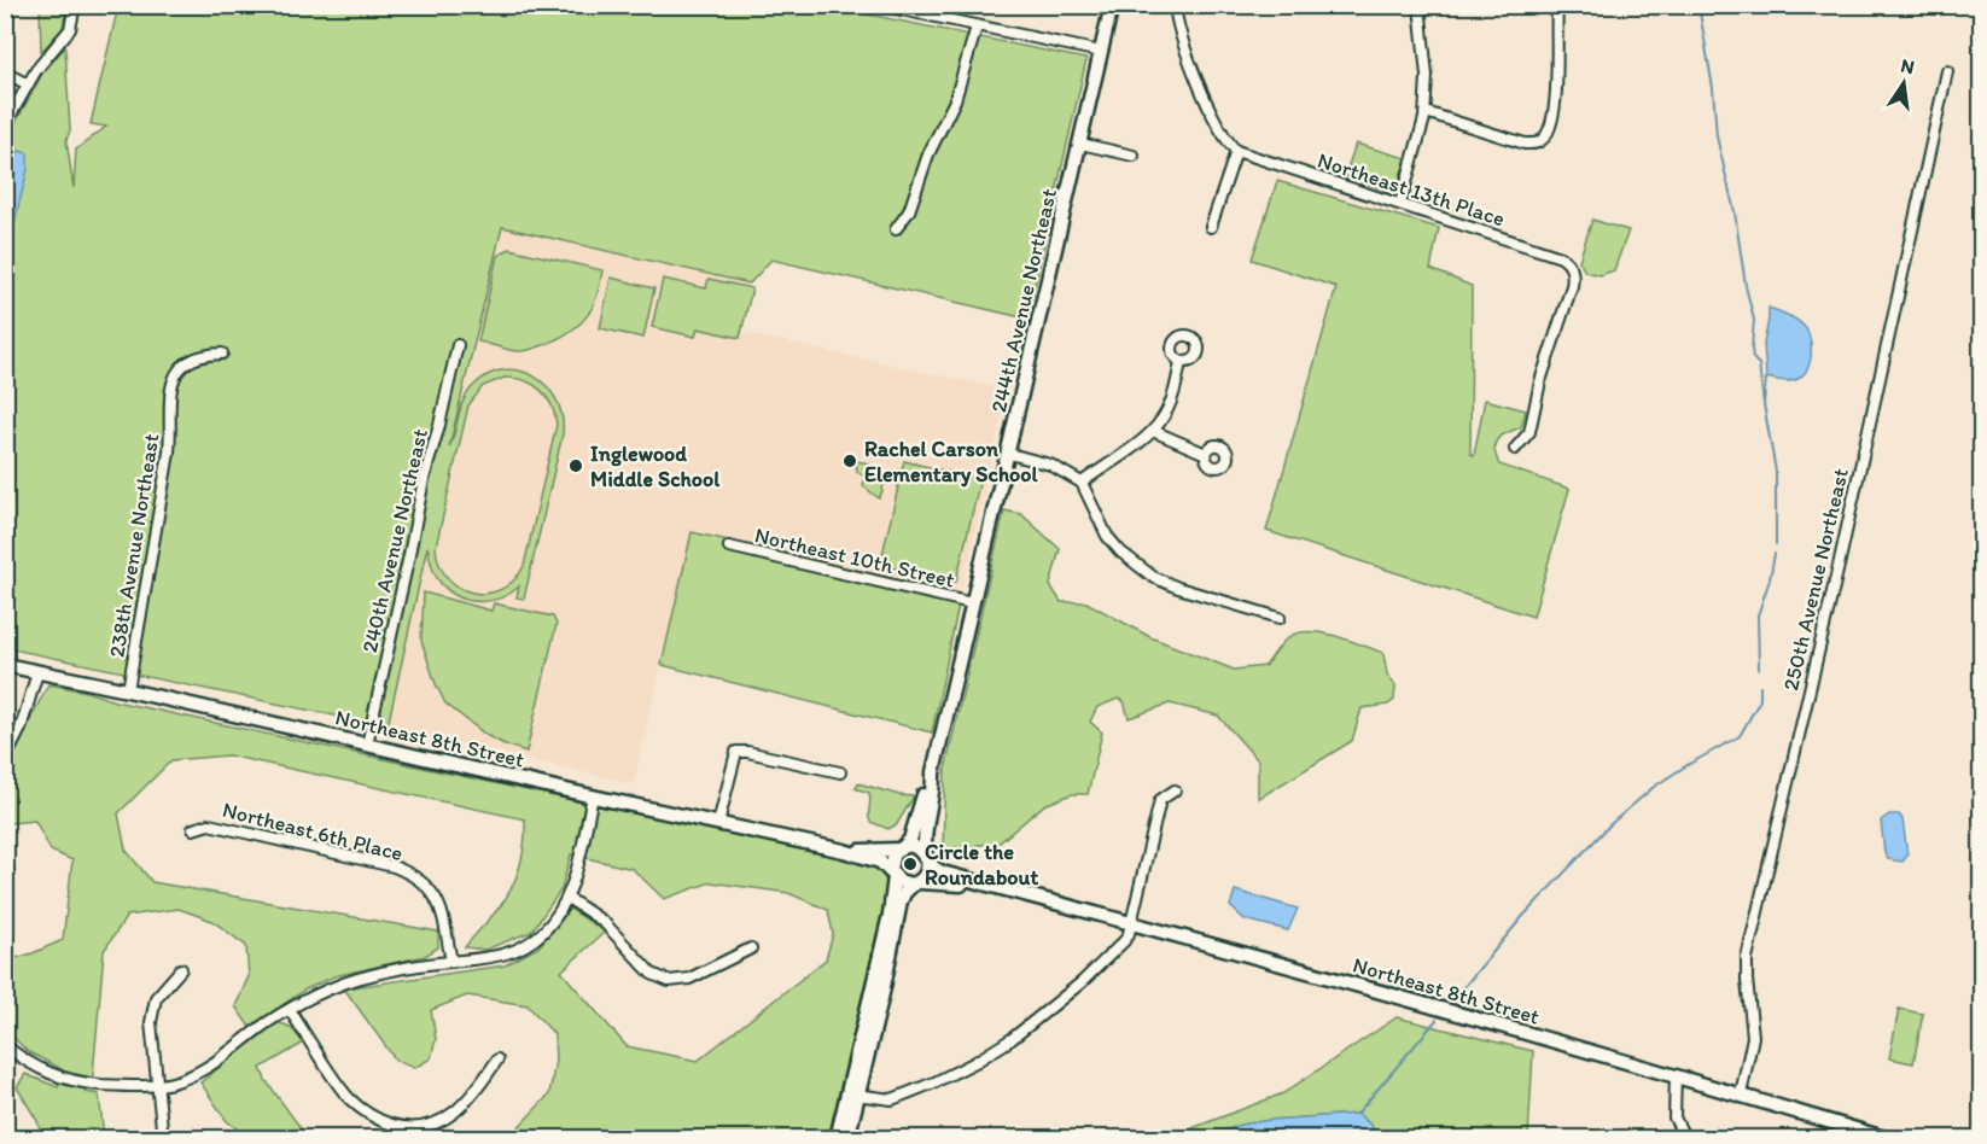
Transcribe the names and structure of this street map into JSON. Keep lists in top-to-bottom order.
{
  "streets": {
    "street": [
      "Northeast 13th Place",
      "244th Avenue Northeast",
      "240th Avenue Northeast",
      "238th Avenue Northeast",
      "Northeast 10th Street",
      "250th Avenue Northeast",
      "Northeast 8th Street",
      "Northeast 6th Place"
    ]
  },
  "crossings": [
    ["244th Avenue Northeast", "Northeast 10th Street"],
    ["244th Avenue Northeast", "Northeast 8th Street"],
    ["240th Avenue Northeast", "Northeast 8th Street"],
    ["238th Avenue Northeast", "Northeast 8th Street"],
    ["250th Avenue Northeast", "Northeast 8th Street"]
  ],
  "places": ["Rachel Carson Elementary School", "Inglewood Middle School", "Circle the Roundabout"],
  "north": "top"
}
